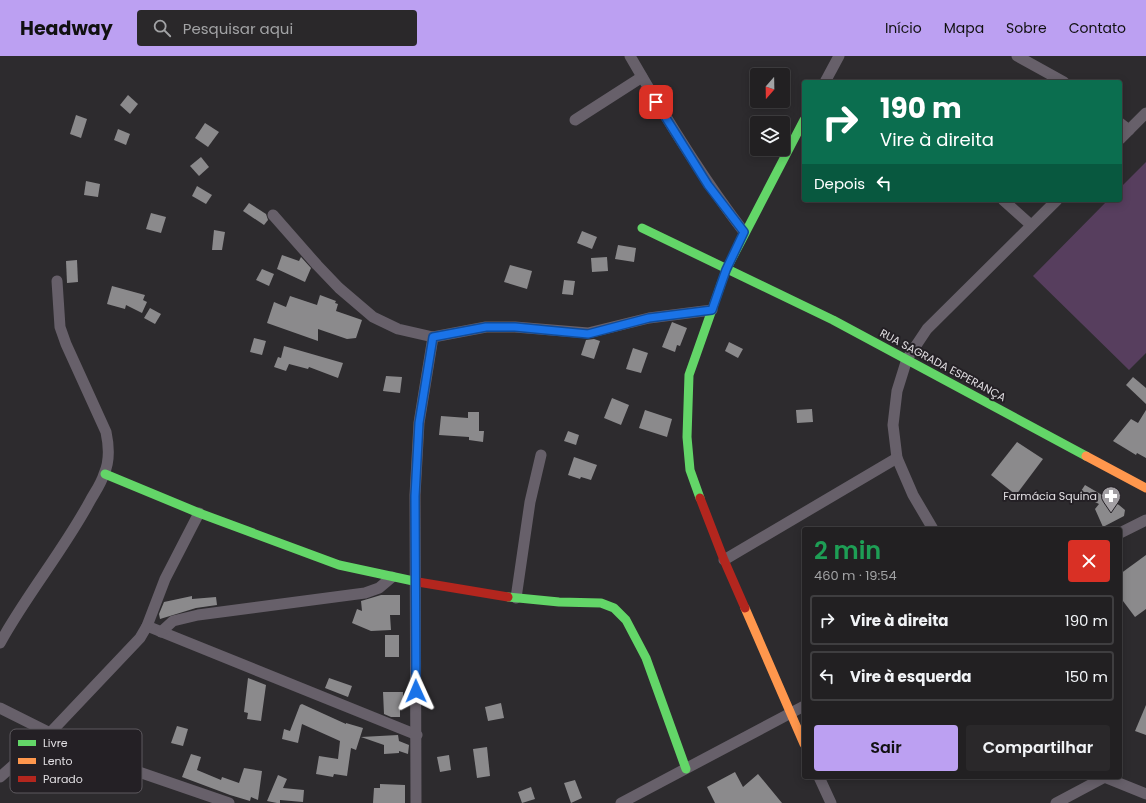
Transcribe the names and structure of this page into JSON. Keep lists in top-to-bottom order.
{
  "streets": {
    "street": ["RUA SAGRADA ESPERANÇA"]
  },
  "places": {
    "pharmacy": ["Farmácia Squina"]
  },
  "legend": ["Livre", "Lento", "Parado"],
  "north": "bottom",
  "page": {
    "header": "Headway",
    "search": "Pesquisar aqui",
    "nav": [
      "Início",
      "Mapa",
      "Sobre",
      "Contato"
    ],
    "turn": ["190 m", "Vire à direita"],
    "then": "Depois",
    "heading": ["2 min", "460 m · 19:54"],
    "list": [
      {
        "name": "Vire à direita",
        "value": "190 m"
      },
      {
        "name": "Vire à esquerda",
        "value": "150 m"
      }
    ],
    "buttons": ["Sair", "Compartilhar"]
  }
}
